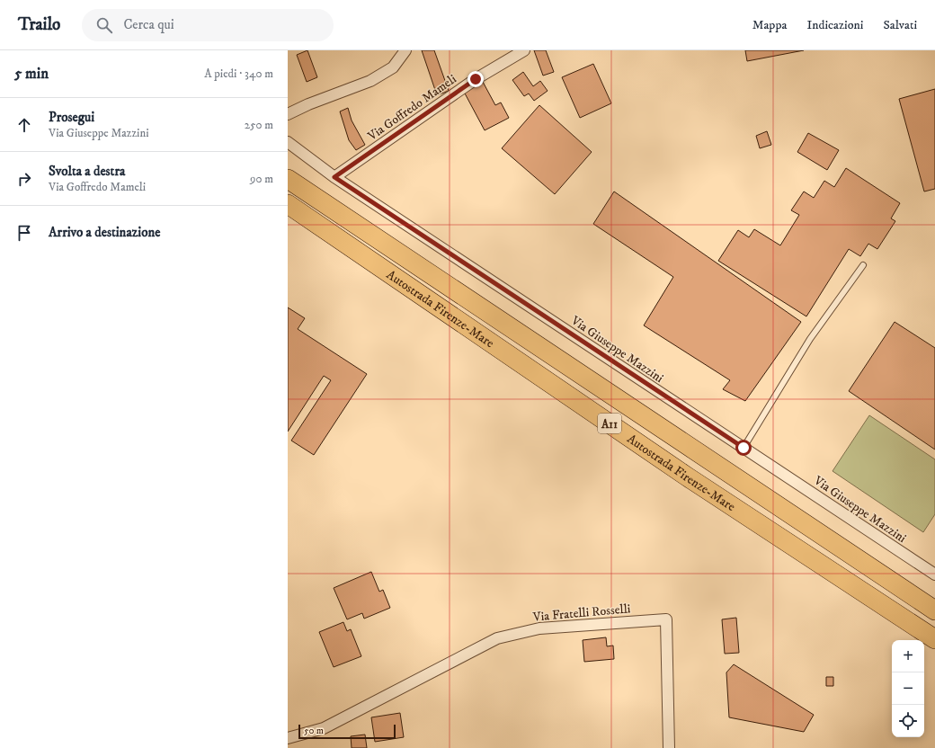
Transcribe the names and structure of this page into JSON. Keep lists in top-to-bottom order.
{
  "streets": {
    "highway": ["Autostrada Firenze-Mare", "A11"],
    "street": ["Via Goffredo Mameli", "Via Giuseppe Mazzini", "Via Fratelli Rosselli"]
  },
  "crossings": [
    ["Via Goffredo Mameli", "Via Giuseppe Mazzini"]
  ],
  "scale_bar": "50 m",
  "page": {
    "header": "Trailo",
    "search": "Cerca qui",
    "nav": ["Mappa", "Indicazioni", "Salvati"],
    "heading": ["5 min", "A piedi · 340 m"],
    "list": [
      ["Prosegui", "Via Giuseppe Mazzini", "250 m"],
      ["Svolta a destra", "Via Goffredo Mameli", "90 m"],
      "Arrivo a destinazione"
    ],
    "map_buttons": ["+", "−"],
    "scale": "50 m"
  }
}
